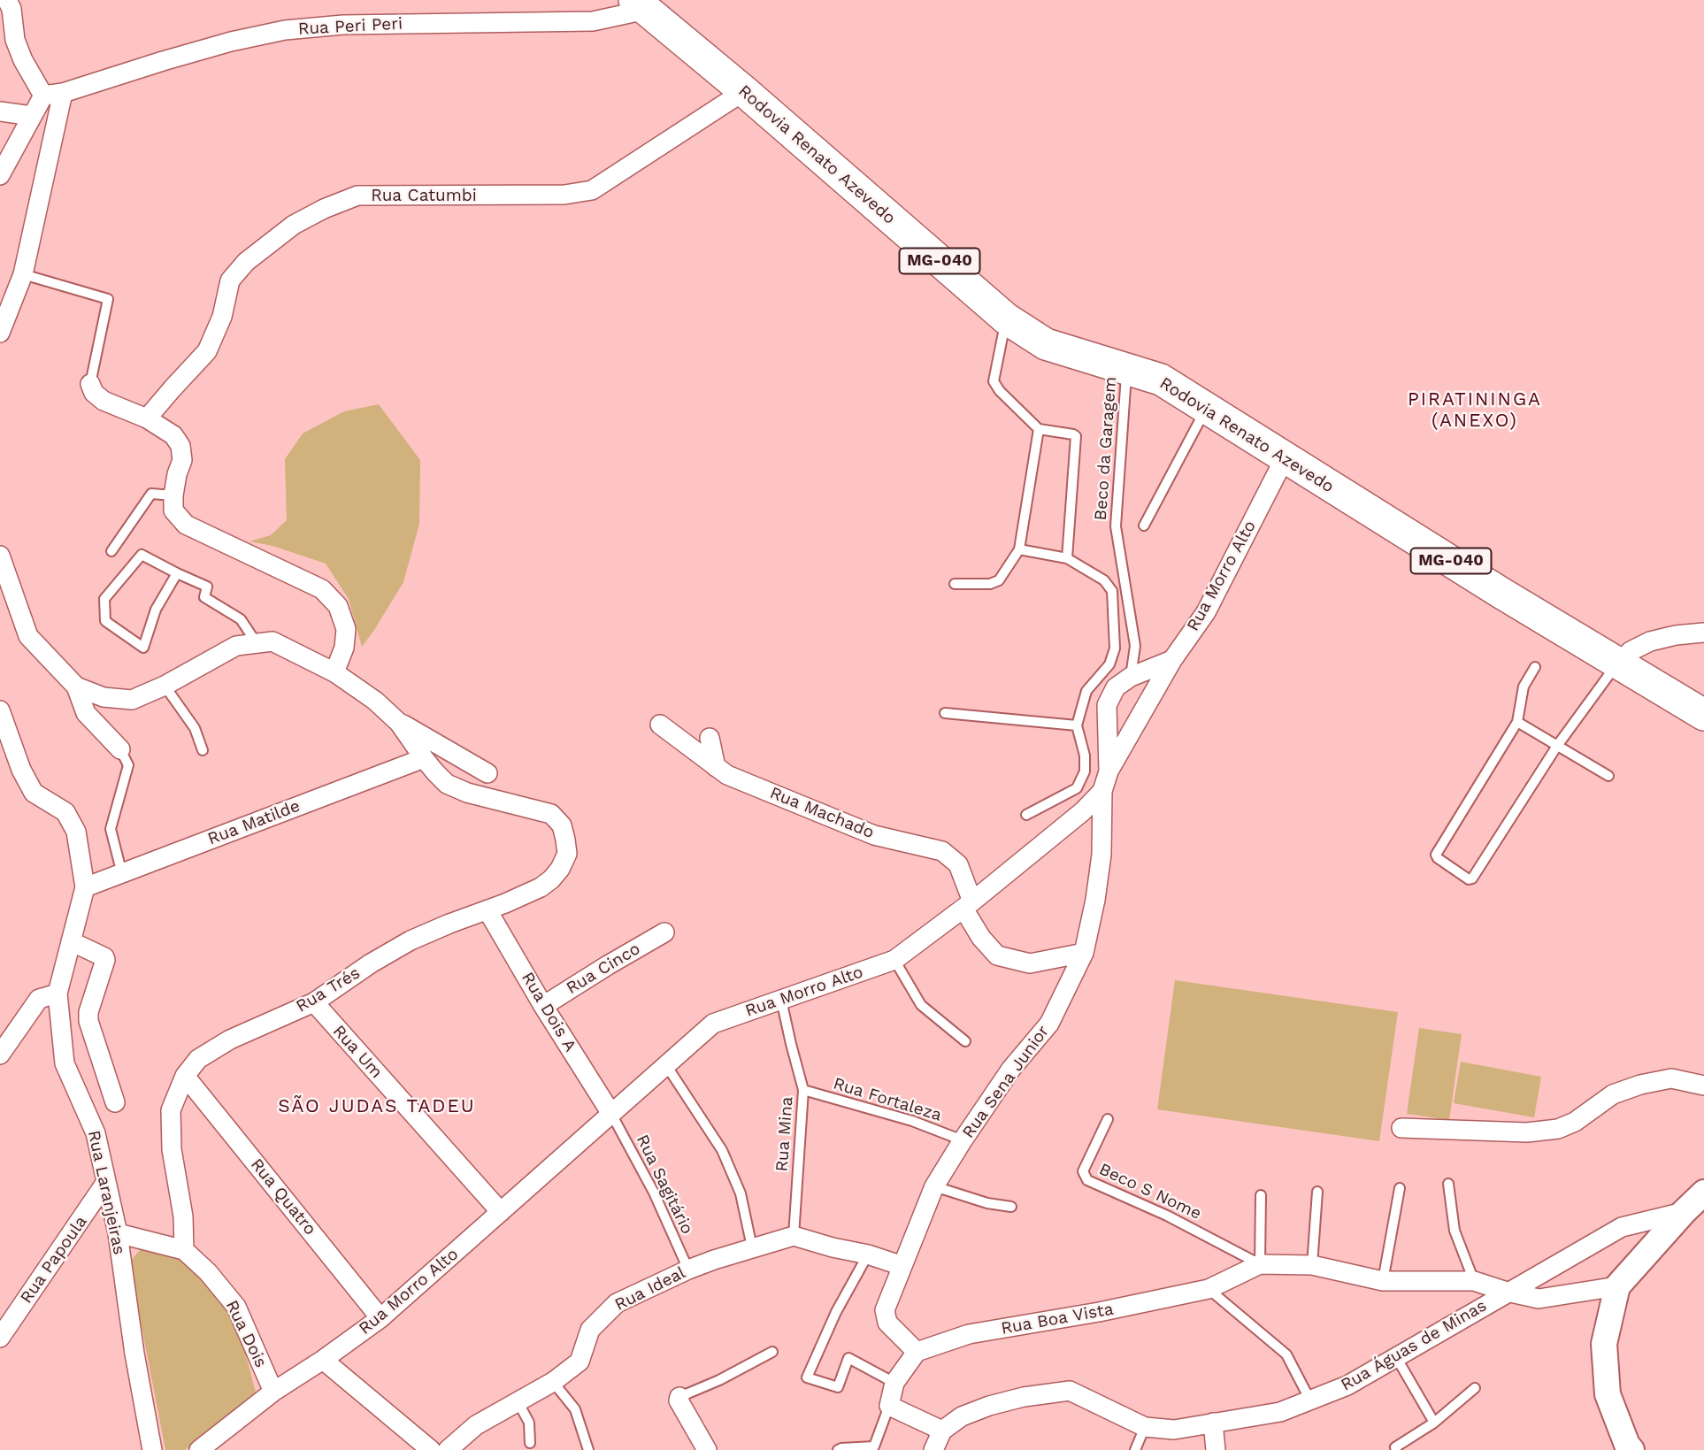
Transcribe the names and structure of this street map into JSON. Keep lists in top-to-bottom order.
{
  "streets": {
    "main road": ["Rodovia Renato Azevedo", "MG-040"],
    "street": [
      "Rua Peri Peri",
      "Rua Catumbi",
      "Rua Morro Alto",
      "Rua Machado",
      "Rua Matilde",
      "Rua Cinco",
      "Rua Trés",
      "Rua Dois A",
      "Rua Um",
      "Rua Sena Junior",
      "Rua Laranjeiras",
      "Rua Quatro",
      "Rua Papoula",
      "Rua Ideal",
      "Rua Boa Vista",
      "Rua Dois",
      "Rua Águas de Minas"
    ],
    "lane": [
      "Beco da Garagem",
      "Rua Fortaleza",
      "Rua Mina",
      "Rua Sagitário",
      "Beco S Nome"
    ]
  },
  "crossings": [
    ["Rua Peri Peri", "Rodovia Renato Azevedo"],
    ["Rodovia Renato Azevedo", "Rua Catumbi"],
    ["Rodovia Renato Azevedo", "Beco da Garagem"],
    ["Rodovia Renato Azevedo", "Rua Morro Alto"],
    ["Beco da Garagem", "Rua Morro Alto"],
    ["Rua Morro Alto", "Rua Machado"],
    ["Rua Morro Alto", "Rua Dois A"],
    ["Rua Morro Alto", "Rua Um"],
    ["Rua Morro Alto", "Rua Sena Junior"],
    ["Rua Morro Alto", "Rua Mina"],
    ["Rua Morro Alto", "Rua Sagitário"],
    ["Rua Morro Alto", "Rua Quatro"],
    ["Rua Morro Alto", "Rua Dois"],
    ["Rua Machado", "Rua Sena Junior"],
    ["Rua Matilde", "Rua Trés"],
    ["Rua Matilde", "Rua Laranjeiras"],
    ["Rua Cinco", "Rua Dois A"],
    ["Rua Trés", "Rua Dois A"],
    ["Rua Trés", "Rua Um"],
    ["Rua Trés", "Rua Quatro"],
    ["Rua Trés", "Rua Dois"],
    ["Rua Dois A", "Rua Sagitário"],
    ["Rua Sena Junior", "Rua Fortaleza"],
    ["Rua Sena Junior", "Rua Boa Vista"],
    ["Rua Fortaleza", "Rua Mina"],
    ["Rua Mina", "Rua Ideal"],
    ["Rua Sagitário", "Rua Ideal"],
    ["Beco S Nome", "Rua Boa Vista"],
    ["Rua Laranjeiras", "Rua Papoula"],
    ["Rua Laranjeiras", "Rua Dois"],
    ["Rua Boa Vista", "Rua Águas de Minas"]
  ],
  "districts": ["PIRATININGA (ANEXO)", "SÃO JUDAS TADEU"]
}
